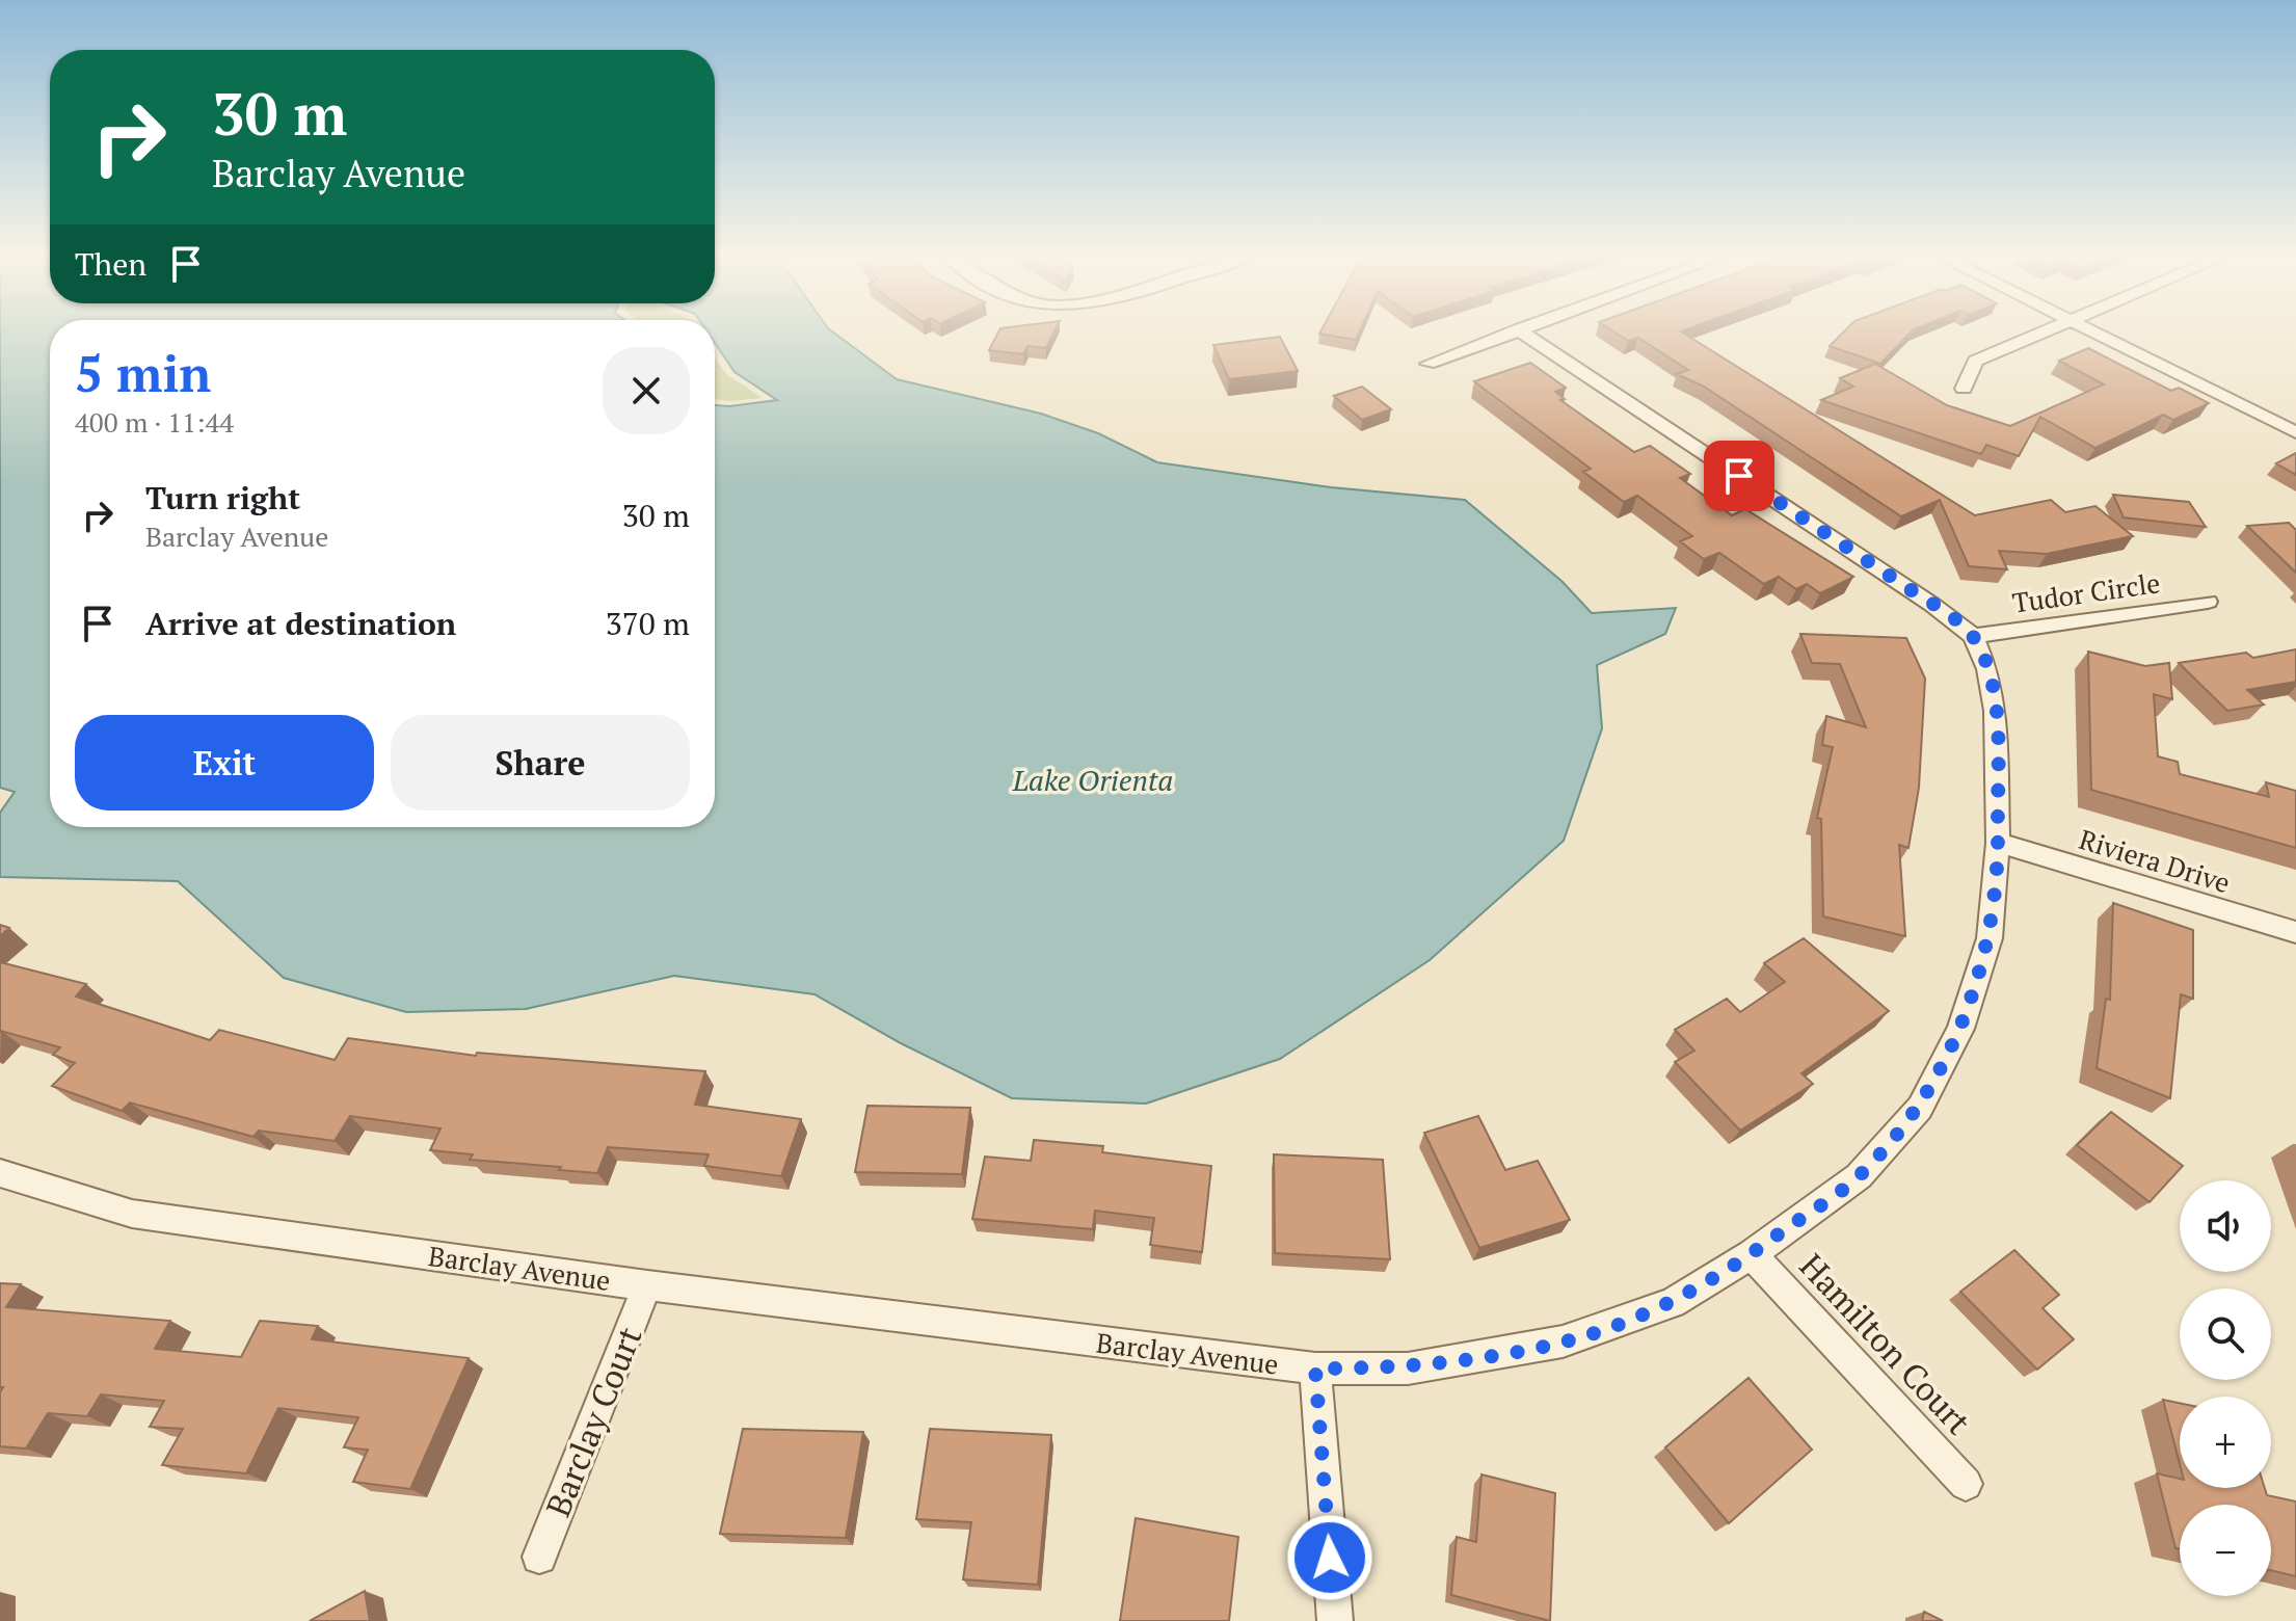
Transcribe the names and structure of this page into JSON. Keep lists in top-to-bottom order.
{
  "streets": {
    "street": [
      "Tudor Circle",
      "Riviera Drive",
      "Barclay Avenue",
      "Hamilton Court",
      "Barclay Court"
    ]
  },
  "crossings": [
    ["Tudor Circle", "Barclay Avenue"],
    ["Riviera Drive", "Barclay Avenue"],
    ["Barclay Avenue", "Hamilton Court"],
    ["Barclay Avenue", "Barclay Court"]
  ],
  "water": ["Lake Orienta"],
  "page": {
    "turn": ["30 m", "Barclay Avenue"],
    "then": "Then",
    "heading": ["5 min", "400 m · 11:44"],
    "list": [
      {
        "name": "Turn right",
        "note": "Barclay Avenue",
        "value": "30 m"
      },
      {
        "name": "Arrive at destination",
        "value": "370 m"
      }
    ],
    "buttons": ["Exit", "Share"],
    "map_buttons": ["+", "−"]
  }
}
